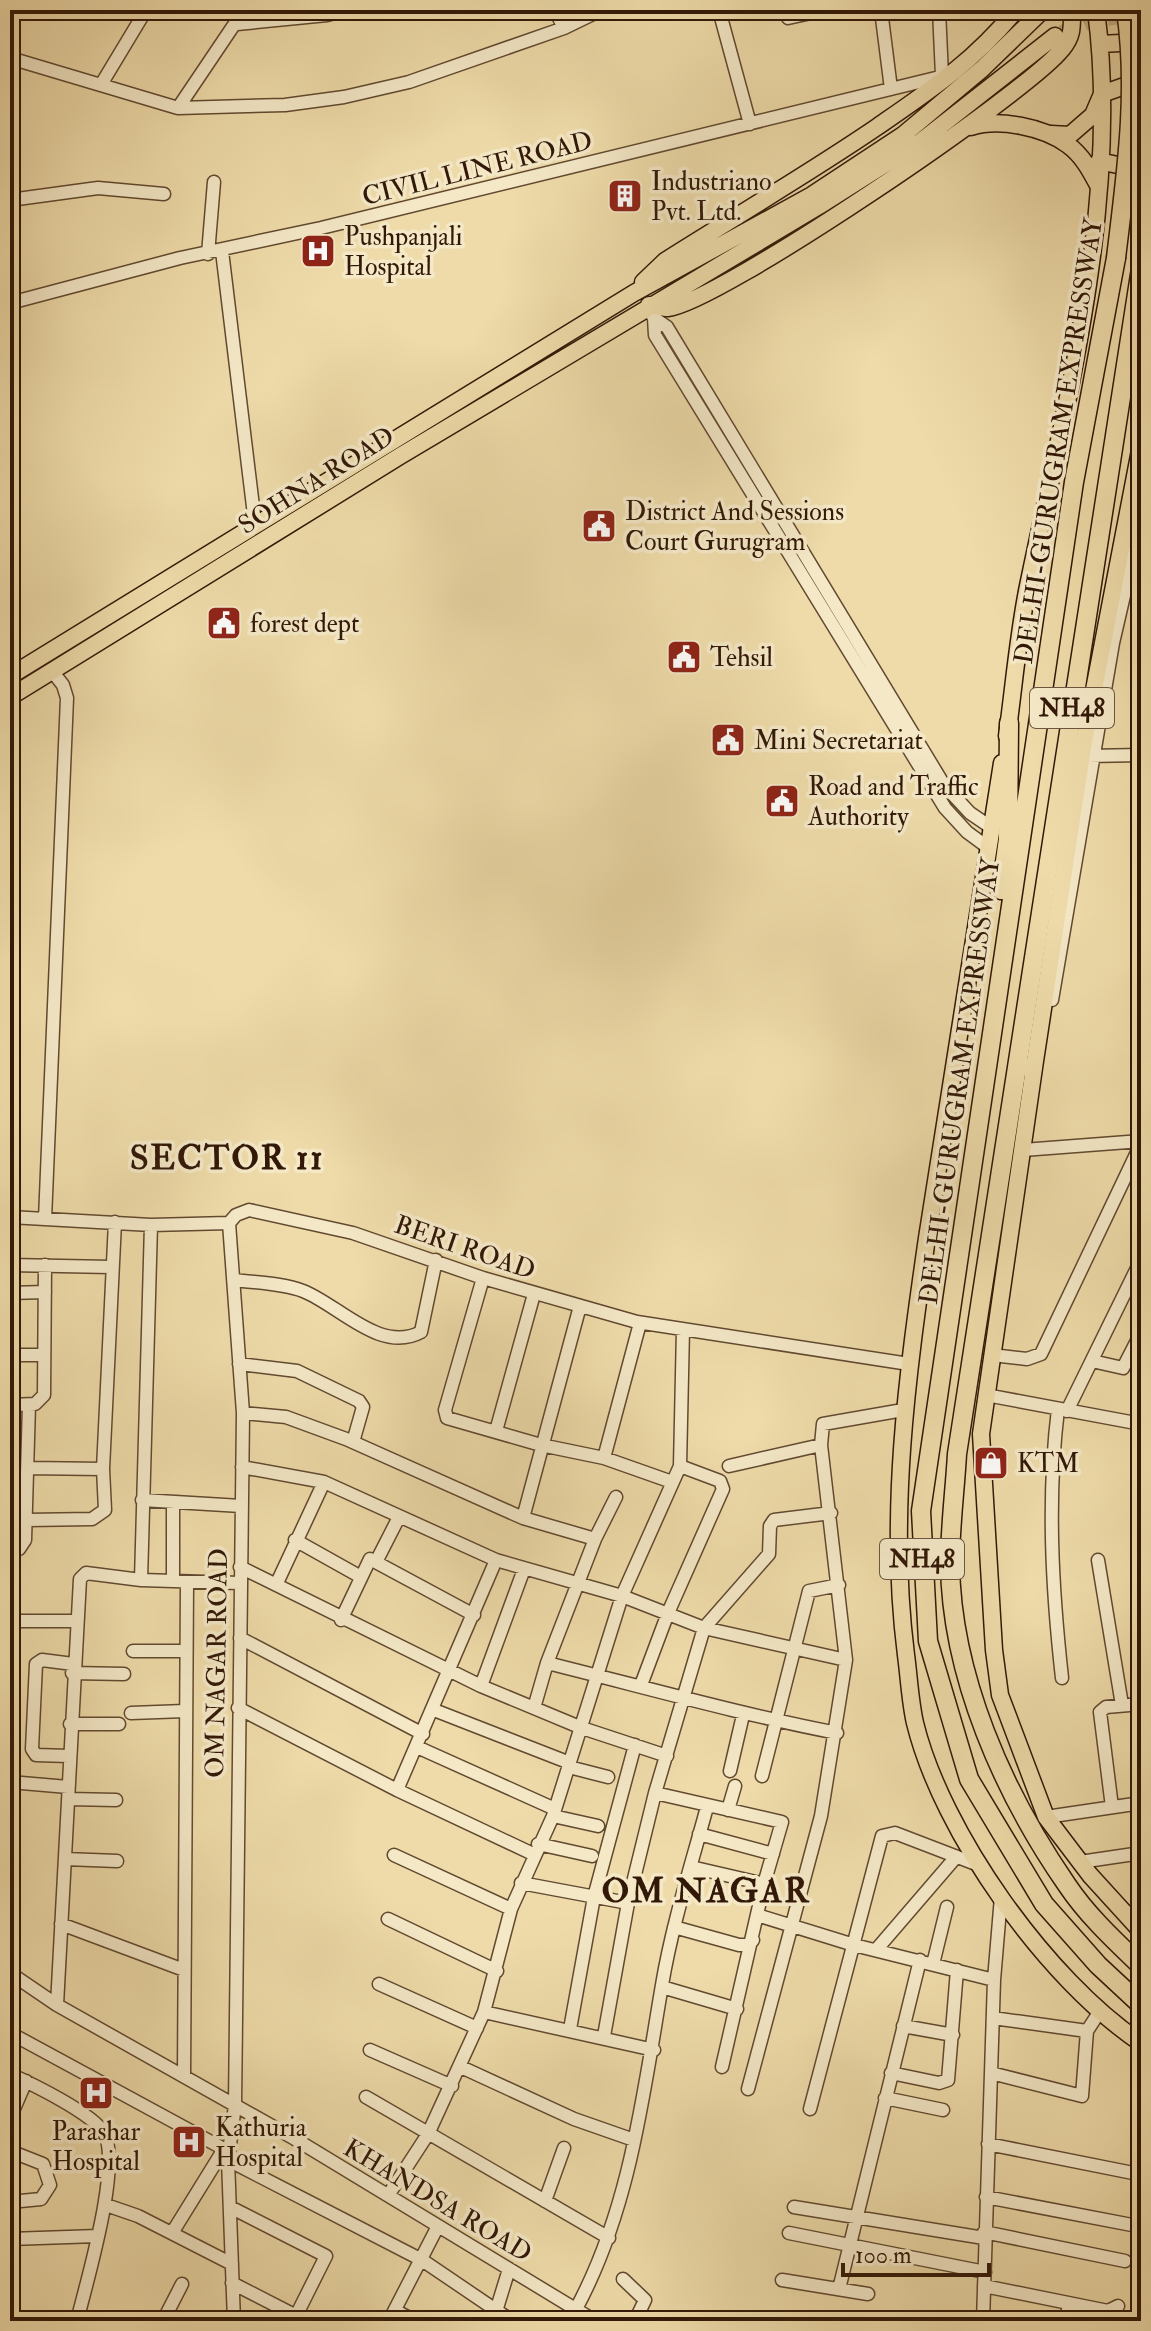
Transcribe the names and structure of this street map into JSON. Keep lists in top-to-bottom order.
{
  "streets": {
    "highway": ["DELHI-GURUGRAM EXPRESSWAY", "NH48"],
    "main road": ["SOHNA ROAD"],
    "street": [
      "CIVIL LINE ROAD",
      "BERI ROAD",
      "OM NAGAR ROAD",
      "KHANDSA ROAD"
    ]
  },
  "crossings": [
    ["BERI ROAD", "OM NAGAR ROAD"],
    ["OM NAGAR ROAD", "KHANDSA ROAD"]
  ],
  "districts": ["SECTOR 11", "OM NAGAR"],
  "places": {
    "building": ["Industriano Pvt. Ltd."],
    "hospital": ["Pushpanjali Hospital", "Parashar Hospital", "Kathuria Hospital"],
    "public building": [
      "District And Sessions Court Gurugram",
      "forest dept",
      "Tehsil",
      "Mini Secretariat",
      "Road and Traffic Authority"
    ],
    "shop": ["KTM"]
  },
  "scale_bar": "100 m"
}
